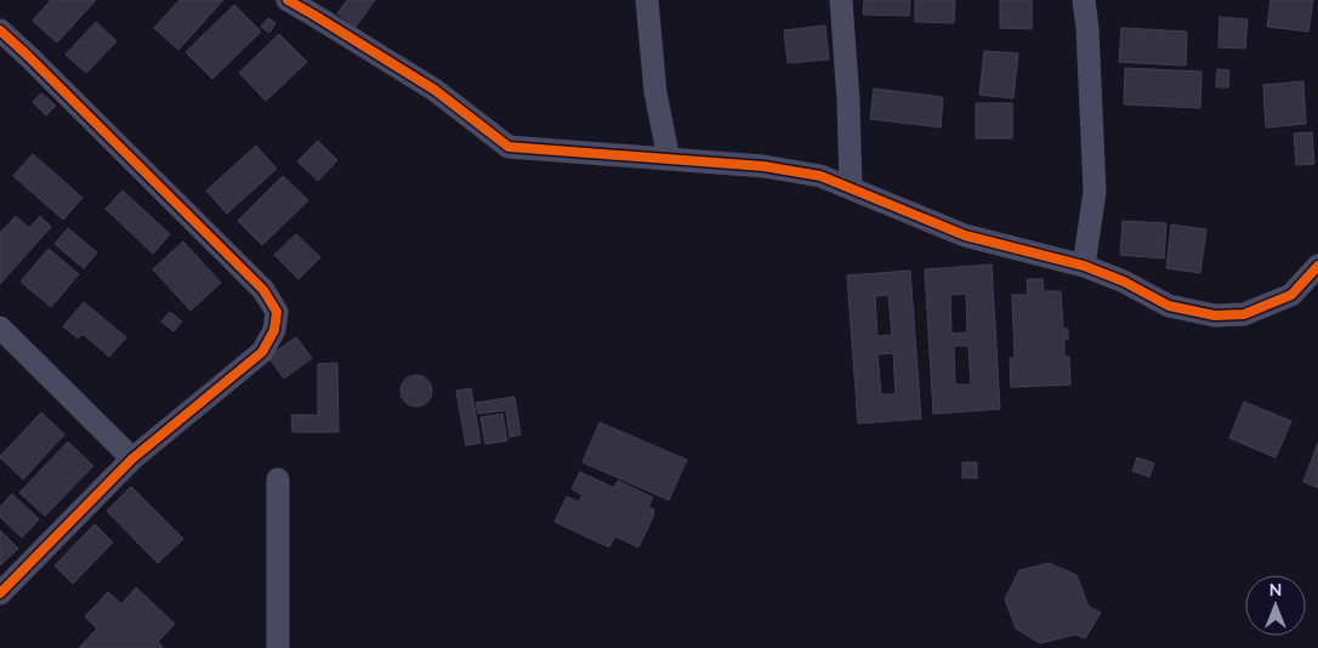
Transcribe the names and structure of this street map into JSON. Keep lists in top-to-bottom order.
{
  "north": "top"
}
